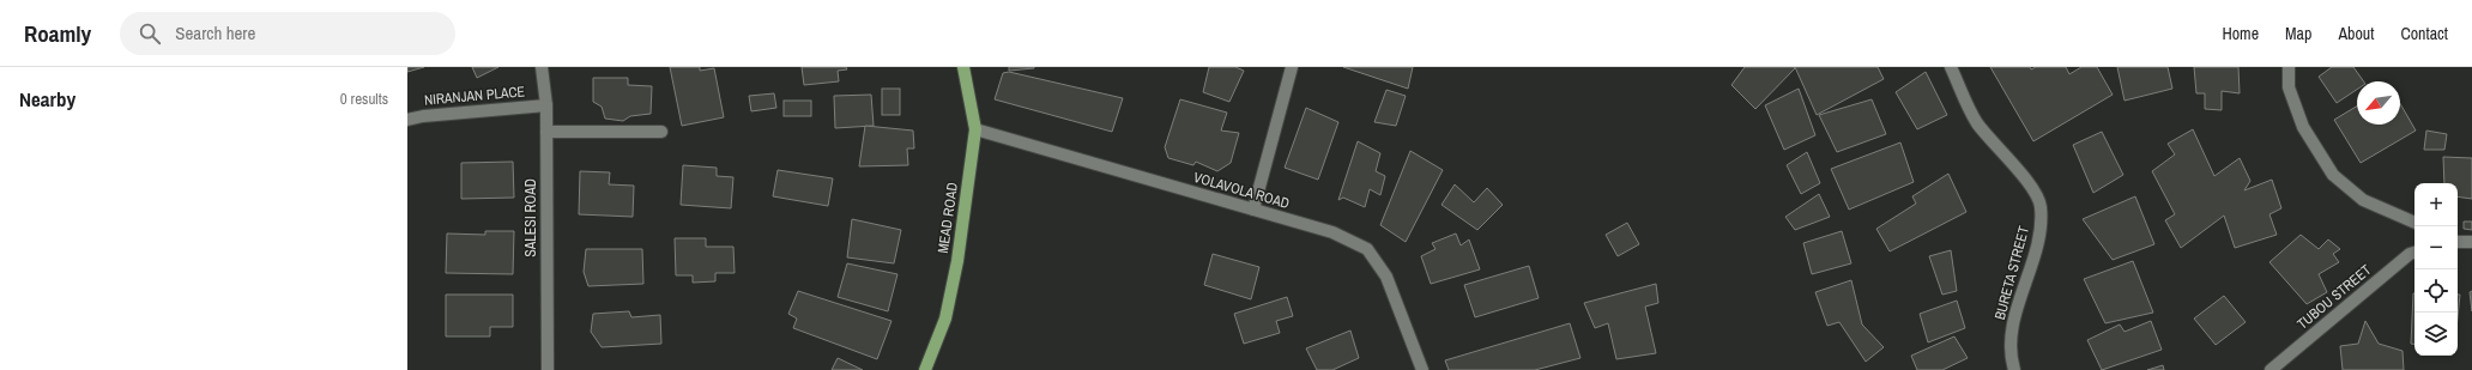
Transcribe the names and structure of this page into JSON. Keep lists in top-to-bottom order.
{
  "streets": {
    "main road": ["MEAD ROAD"],
    "street": [
      "NIRANJAN PLACE",
      "VOLAVOLA ROAD",
      "SALESI ROAD",
      "BURETA STREET",
      "TUBOU STREET"
    ]
  },
  "crossings": [
    ["NIRANJAN PLACE", "SALESI ROAD"],
    ["VOLAVOLA ROAD", "MEAD ROAD"]
  ],
  "north": "bottom left",
  "page": {
    "header": "Roamly",
    "search": "Search here",
    "nav": [
      "Home",
      "Map",
      "About",
      "Contact"
    ],
    "heading": ["Nearby", "0 results"],
    "map_buttons": ["+", "−"]
  }
}
